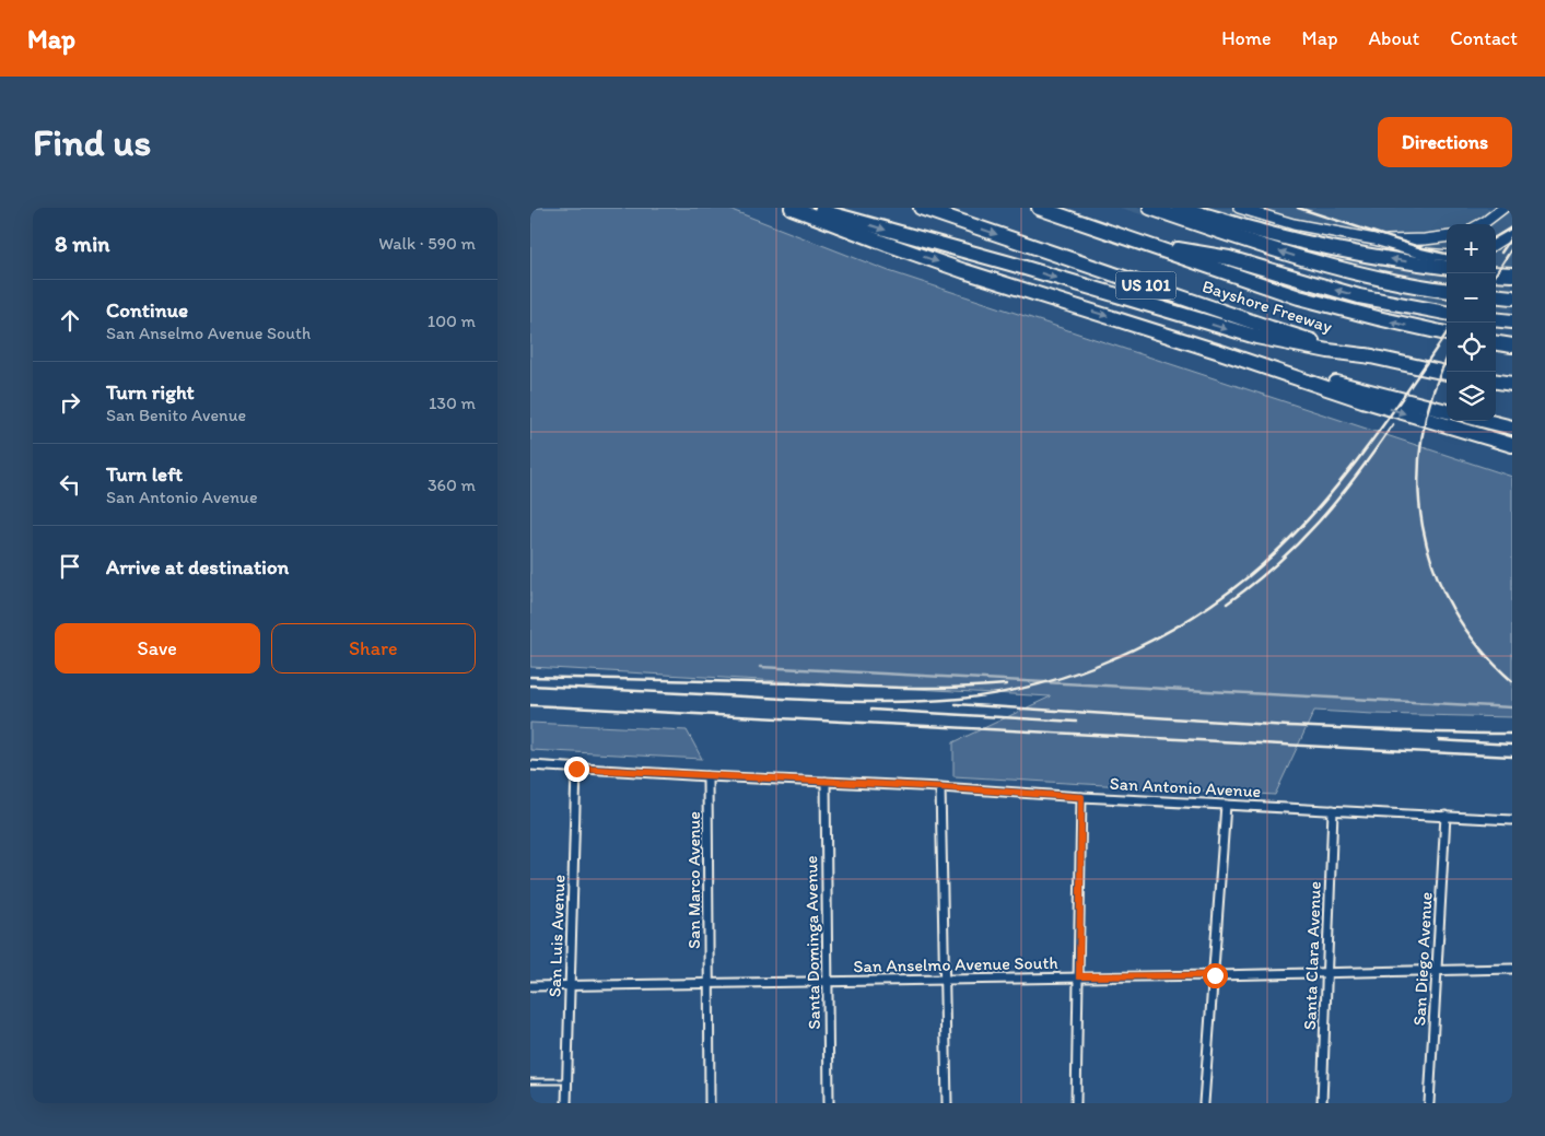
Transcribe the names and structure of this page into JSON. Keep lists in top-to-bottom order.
{
  "streets": {
    "highway": ["US 101", "Bayshore Freeway"],
    "street": [
      "San Antonio Avenue",
      "San Marco Avenue",
      "San Luis Avenue",
      "Santa Dominga Avenue",
      "Santa Clara Avenue",
      "San Diego Avenue",
      "San Anselmo Avenue South"
    ]
  },
  "crossings": [
    ["San Antonio Avenue", "San Marco Avenue"],
    ["San Antonio Avenue", "San Luis Avenue"],
    ["San Antonio Avenue", "Santa Dominga Avenue"],
    ["San Antonio Avenue", "Santa Clara Avenue"],
    ["San Antonio Avenue", "San Diego Avenue"],
    ["San Marco Avenue", "San Anselmo Avenue South"],
    ["San Luis Avenue", "San Anselmo Avenue South"],
    ["Santa Dominga Avenue", "San Anselmo Avenue South"],
    ["Santa Clara Avenue", "San Anselmo Avenue South"],
    ["San Diego Avenue", "San Anselmo Avenue South"]
  ],
  "page": {
    "header": "Map",
    "nav": [
      "Home",
      "Map",
      "About",
      "Contact"
    ],
    "buttons": [
      "Directions",
      ["Save", "Share"]
    ],
    "title": "Find us",
    "heading": ["8 min", "Walk · 590 m"],
    "map_buttons": ["+", "−"],
    "list": [
      ["Continue", "San Anselmo Avenue South", "100 m"],
      ["Turn right", "San Benito Avenue", "130 m"],
      ["Turn left", "San Antonio Avenue", "360 m"],
      "Arrive at destination"
    ]
  }
}
